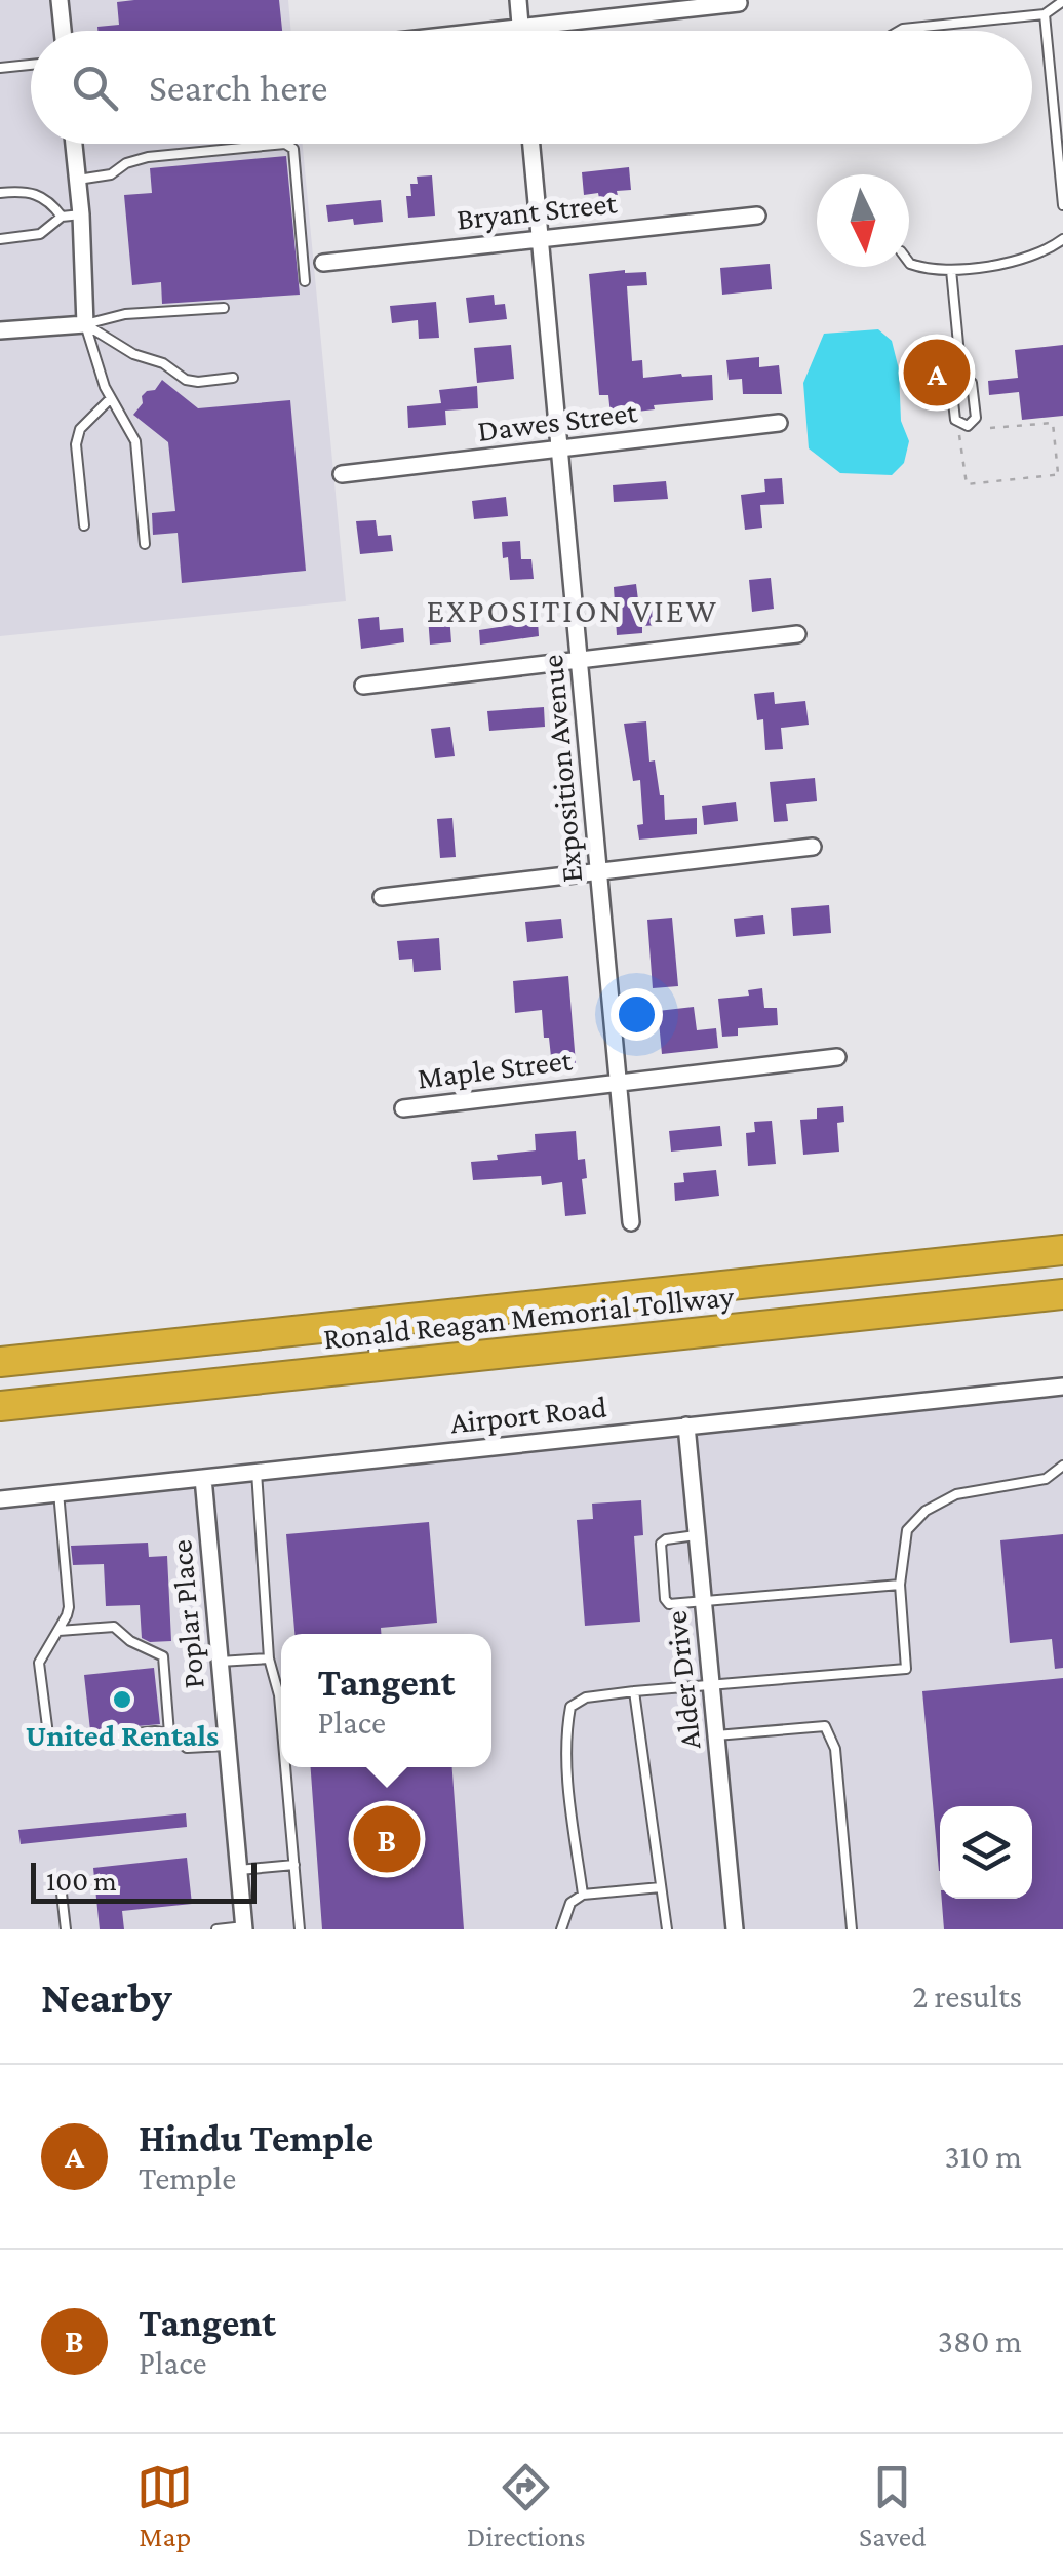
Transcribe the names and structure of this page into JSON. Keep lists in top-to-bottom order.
{
  "streets": {
    "highway": ["Ronald Reagan Memorial Tollway"],
    "street": [
      "Bryant Street",
      "Dawes Street",
      "Exposition Avenue",
      "Maple Street",
      "Airport Road",
      "Poplar Place",
      "Alder Drive"
    ]
  },
  "crossings": [
    ["Bryant Street", "Exposition Avenue"],
    ["Dawes Street", "Exposition Avenue"],
    ["Exposition Avenue", "Maple Street"],
    ["Airport Road", "Poplar Place"],
    ["Airport Road", "Alder Drive"]
  ],
  "districts": ["EXPOSITION VIEW"],
  "places": ["United Rentals"],
  "scale_bar": "100 m",
  "north": "bottom",
  "page": {
    "search": "Search here",
    "pins": ["A", "B"],
    "popup": ["Tangent", "Place"],
    "scale": "100 m",
    "heading": ["Nearby", "2 results"],
    "list": [
      {
        "mark": "A",
        "name": "Hindu Temple",
        "note": "Temple",
        "value": "310 m"
      },
      {
        "mark": "B",
        "name": "Tangent",
        "note": "Place",
        "value": "380 m"
      }
    ],
    "nav": ["Map", "Directions", "Saved"]
  }
}
